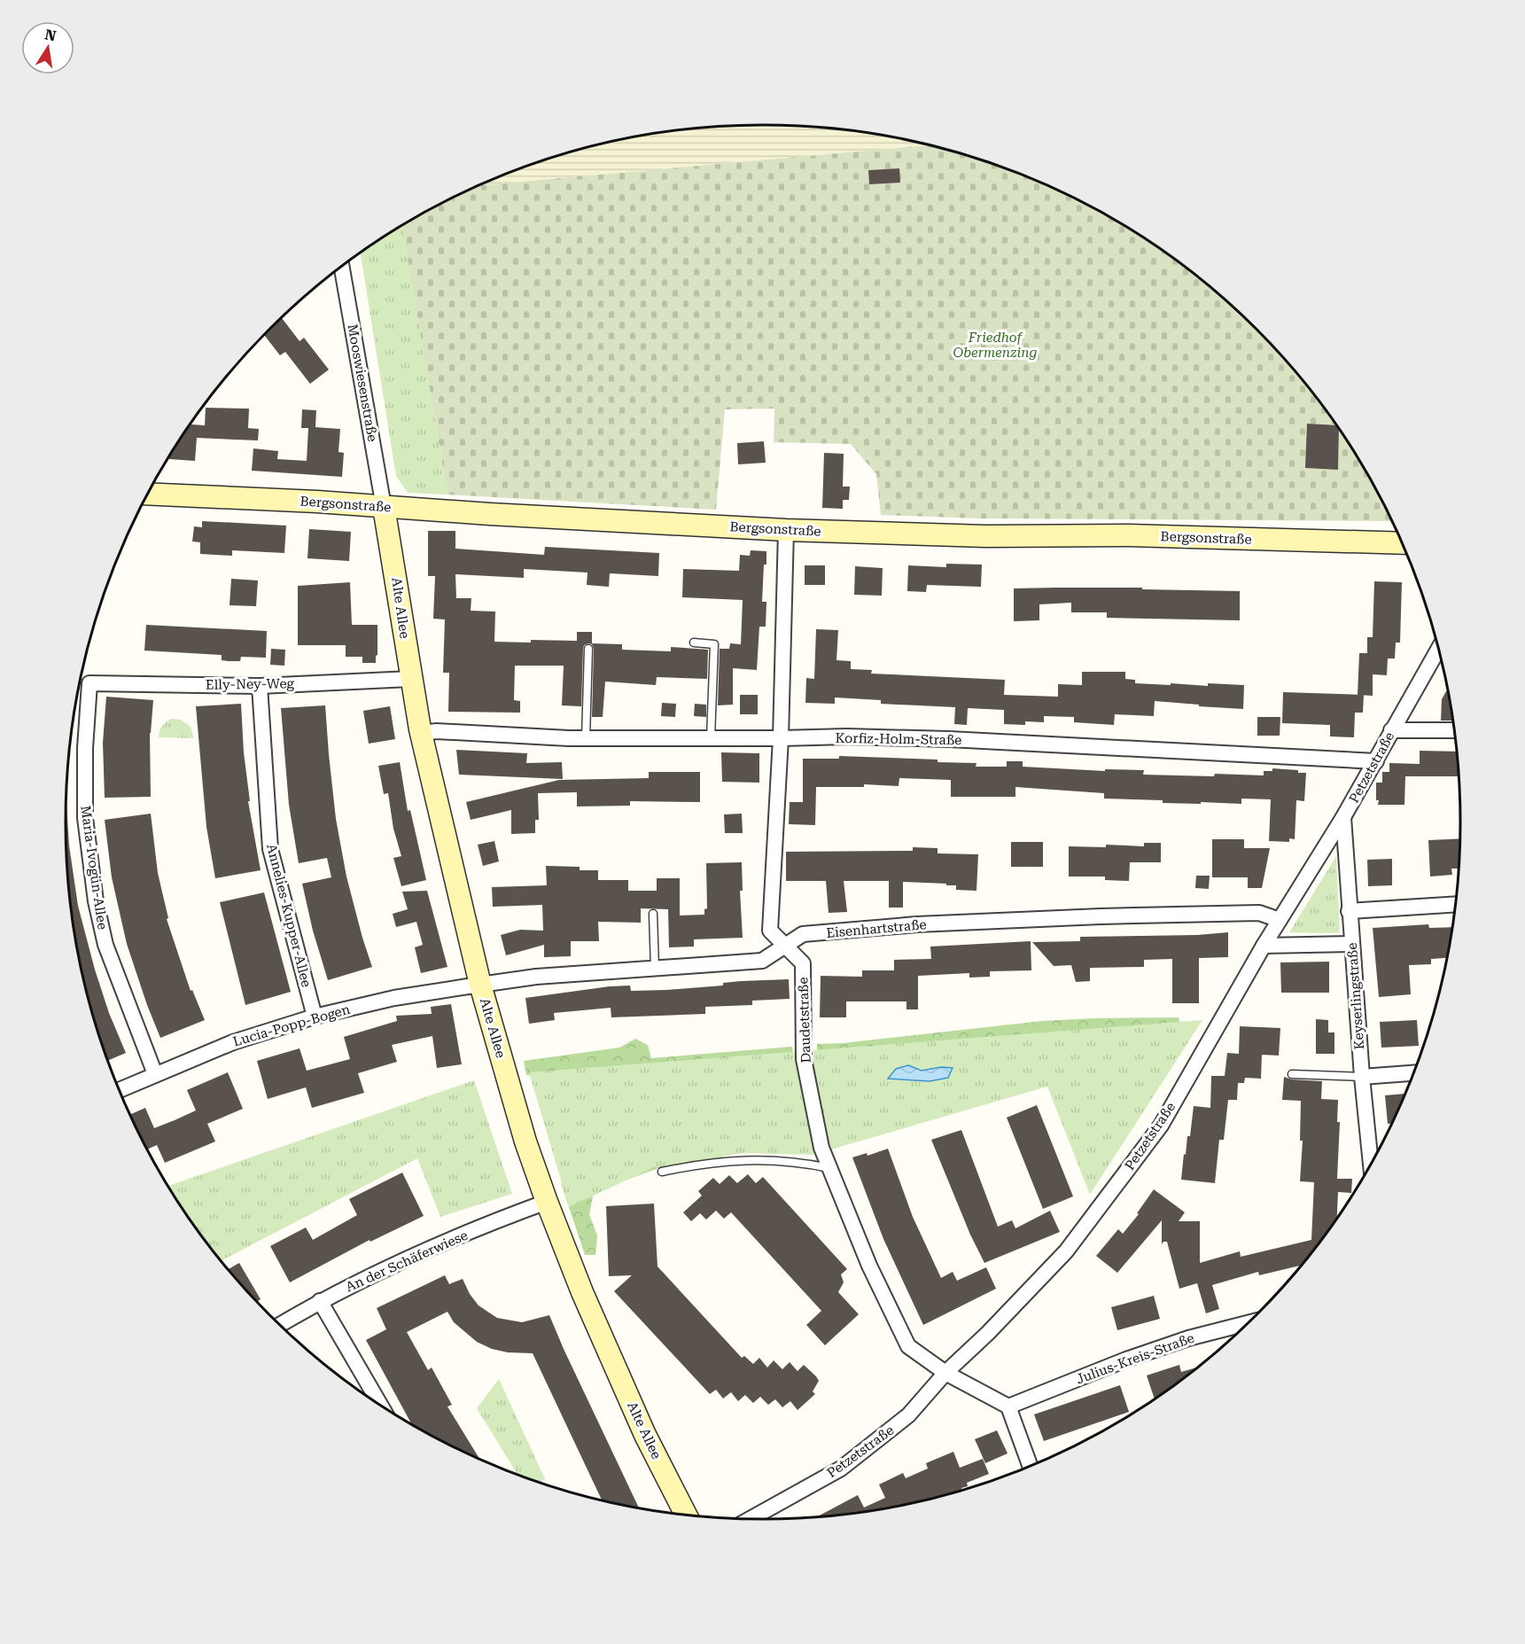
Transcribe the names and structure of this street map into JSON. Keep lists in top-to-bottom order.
{
  "streets": {
    "street": [
      "Mooswiesenstraße",
      "Bergsonstraße",
      "Alte Allee",
      "Elly-Ney-Weg",
      "Korfiz-Holm-Straße",
      "Petzetstraße",
      "Maria-Ivogün-Allee",
      "Annelies-Kupper-Allee",
      "Eisenhartstraße",
      "Keyserlingstraße",
      "Daudetstraße",
      "Lucia-Popp-Bogen",
      "An der Schäferwiese",
      "Julius-Kreis-Straße"
    ]
  },
  "crossings": [
    ["Mooswiesenstraße", "Bergsonstraße"],
    ["Mooswiesenstraße", "Alte Allee"],
    ["Bergsonstraße", "Alte Allee"],
    ["Bergsonstraße", "Daudetstraße"],
    ["Alte Allee", "Elly-Ney-Weg"],
    ["Alte Allee", "Korfiz-Holm-Straße"],
    ["Alte Allee", "Eisenhartstraße"],
    ["Alte Allee", "Lucia-Popp-Bogen"],
    ["Alte Allee", "An der Schäferwiese"],
    ["Elly-Ney-Weg", "Maria-Ivogün-Allee"],
    ["Elly-Ney-Weg", "Annelies-Kupper-Allee"],
    ["Korfiz-Holm-Straße", "Petzetstraße"],
    ["Korfiz-Holm-Straße", "Daudetstraße"],
    ["Petzetstraße", "Eisenhartstraße"],
    ["Petzetstraße", "Keyserlingstraße"],
    ["Petzetstraße", "Daudetstraße"],
    ["Maria-Ivogün-Allee", "Lucia-Popp-Bogen"],
    ["Annelies-Kupper-Allee", "Lucia-Popp-Bogen"],
    ["Eisenhartstraße", "Daudetstraße"],
    ["Eisenhartstraße", "Lucia-Popp-Bogen"],
    ["Daudetstraße", "Julius-Kreis-Straße"]
  ],
  "parks": ["Friedhof Obermenzing"],
  "north": "top"
}
